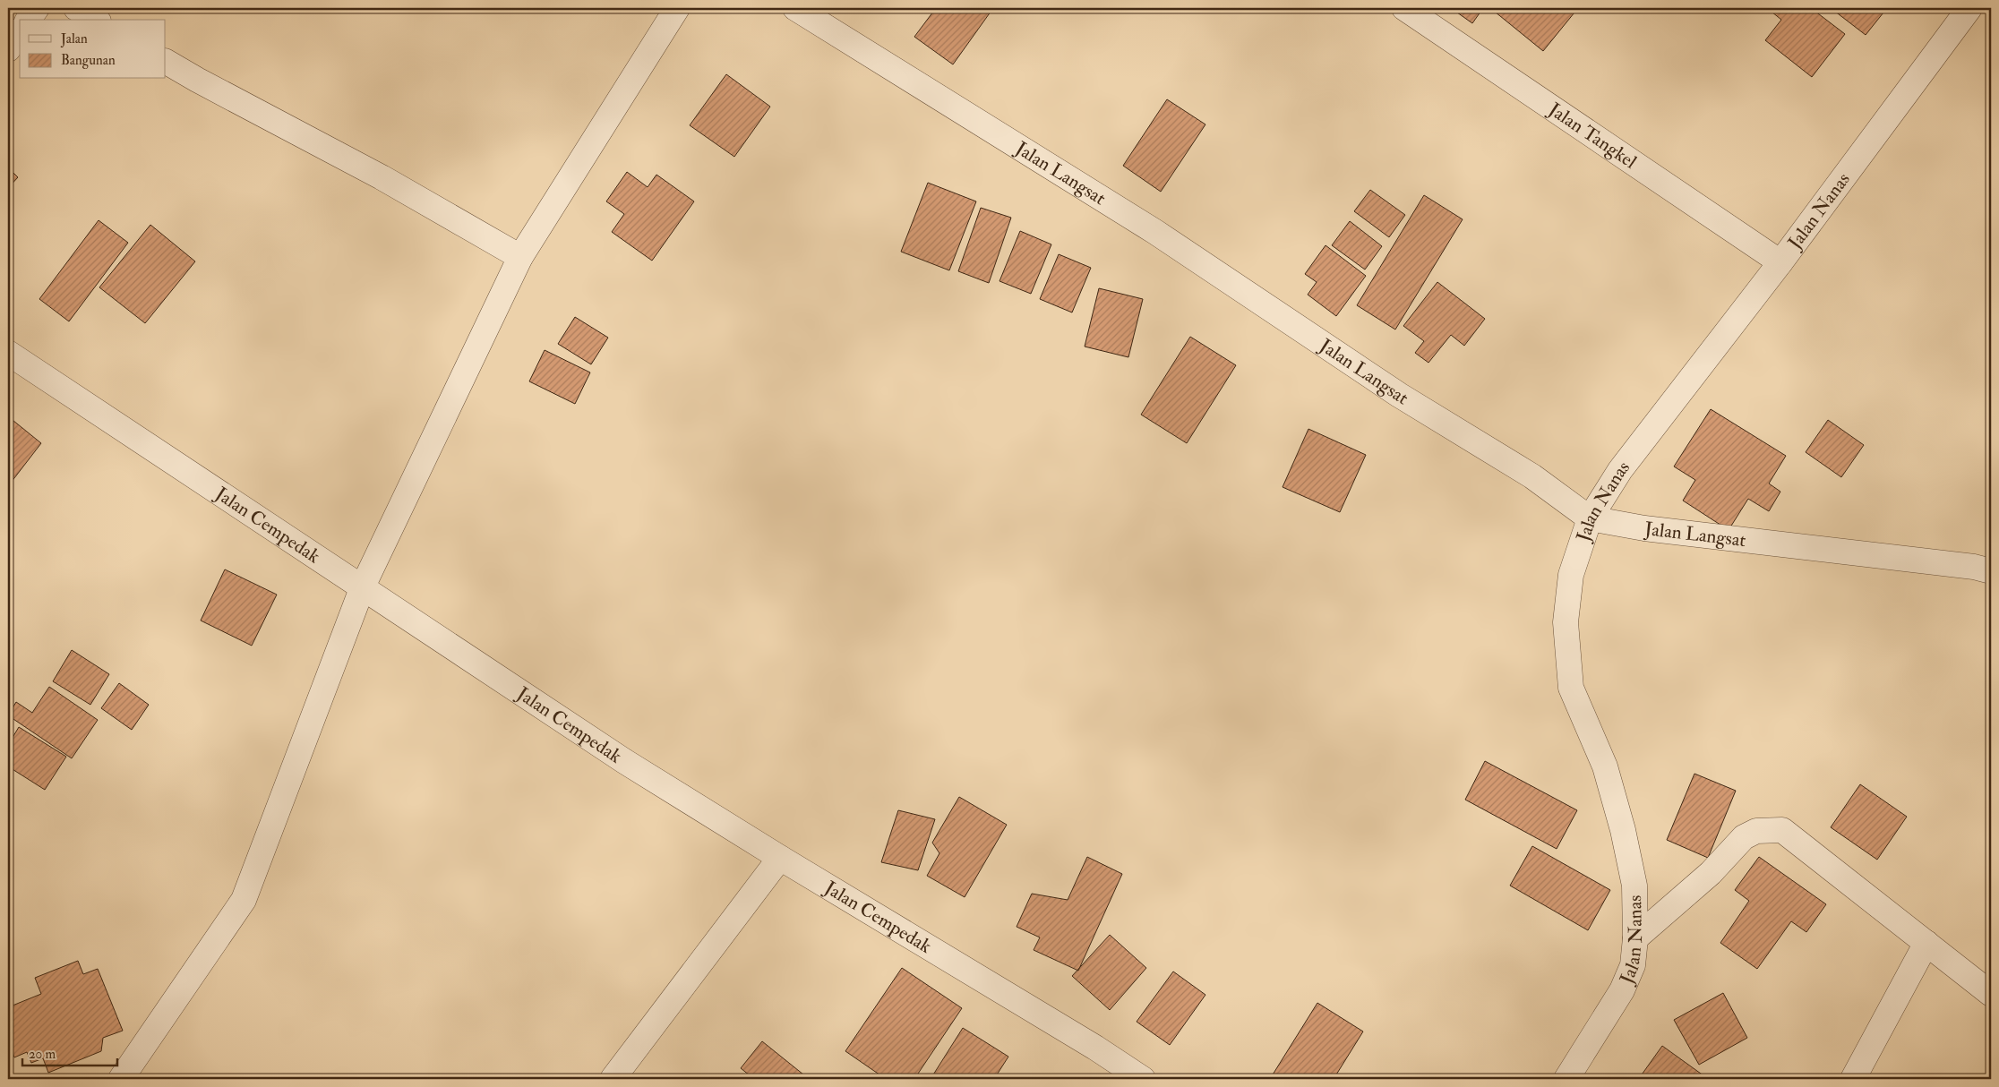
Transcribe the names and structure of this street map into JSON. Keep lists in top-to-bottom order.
{
  "streets": {
    "street": [
      "Jalan Tangkel",
      "Jalan Langsat",
      "Jalan Nanas",
      "Jalan Cempedak"
    ]
  },
  "crossings": [
    ["Jalan Tangkel", "Jalan Nanas"],
    ["Jalan Langsat", "Jalan Nanas"]
  ],
  "legend": ["Jalan", "Bangunan"],
  "scale_bar": "20 m"
}
